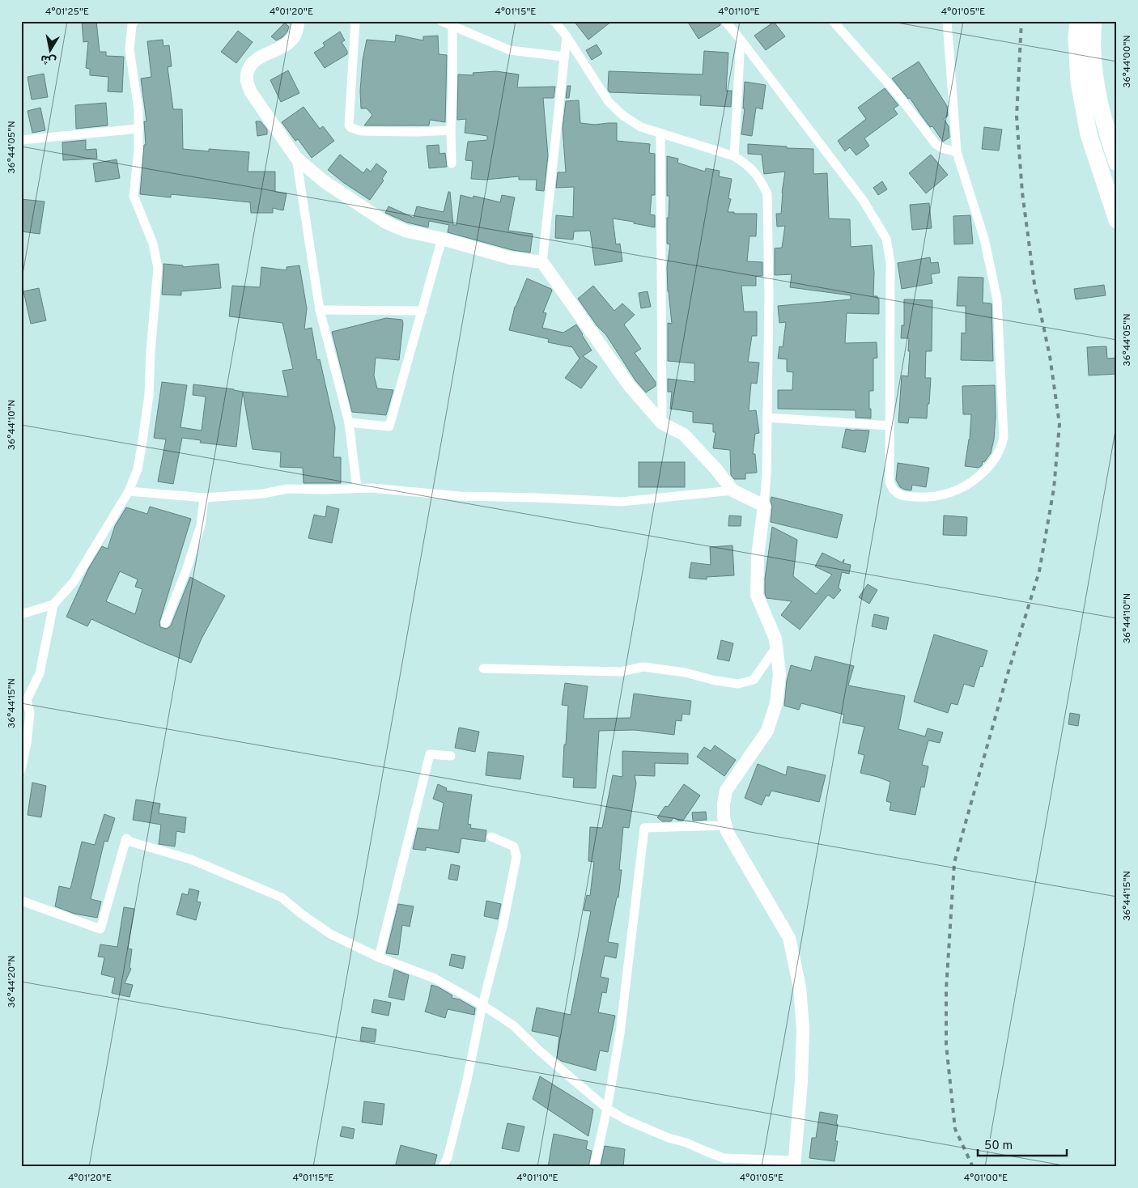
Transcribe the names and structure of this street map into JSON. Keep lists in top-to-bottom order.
{
  "scale_bar": "50 m",
  "north": "bottom",
  "coordinates": [
    "4°01'25\"E",
    "4°01'20\"E",
    "4°01'15\"E",
    "4°01'10\"E",
    "4°01'05\"E",
    "36°44'00\"N",
    "36°44'05\"N",
    "36°44'10\"N",
    "36°44'15\"N",
    "36°44'20\"N",
    "4°01'00\"E"
  ]
}
